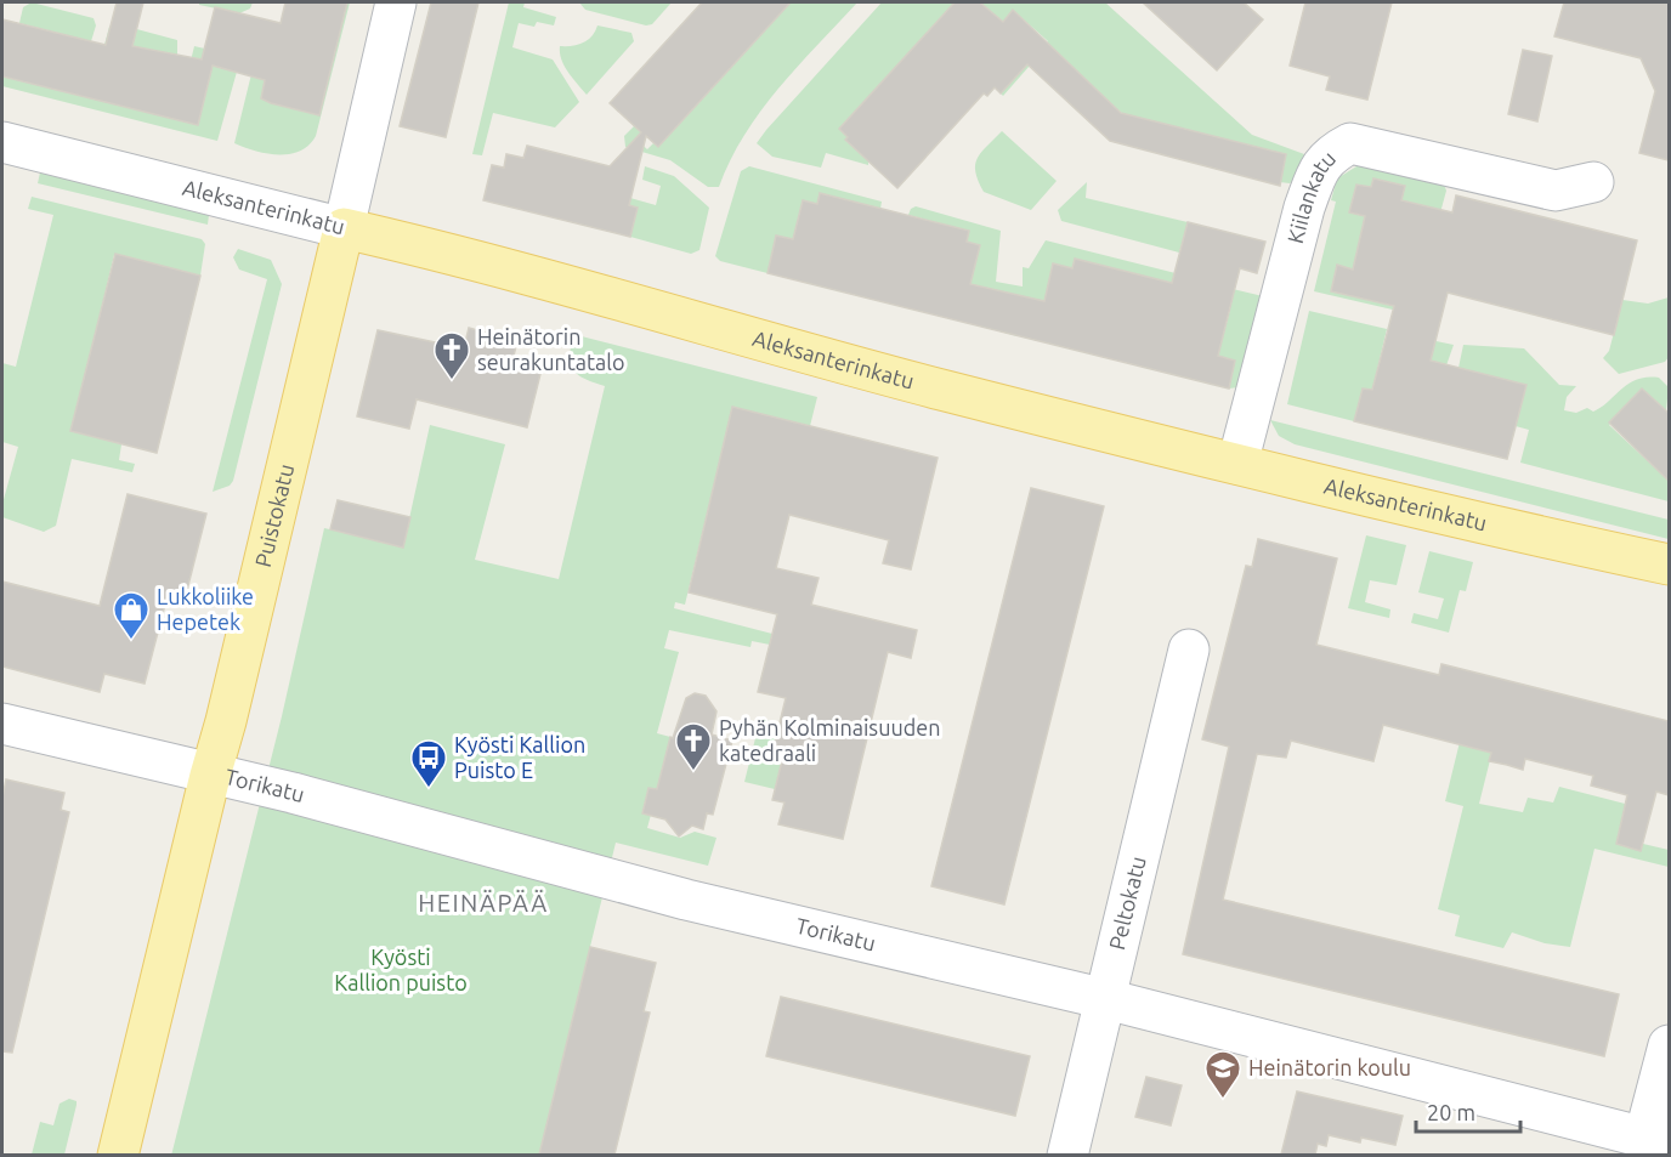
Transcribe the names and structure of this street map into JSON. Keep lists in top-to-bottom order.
{
  "streets": {
    "main road": ["Aleksanterinkatu", "Puistokatu"],
    "street": ["Kiilankatu", "Torikatu", "Peltokatu"]
  },
  "crossings": [
    ["Kiilankatu", "Aleksanterinkatu"],
    ["Aleksanterinkatu", "Puistokatu"],
    ["Puistokatu", "Torikatu"],
    ["Torikatu", "Peltokatu"]
  ],
  "districts": ["HEINÄPÄÄ"],
  "parks": ["Kyösti Kallion puisto"],
  "places": {
    "church": ["Heinätorin seurakuntatalo", "Pyhän Kolminaisuuden katedraali"],
    "shop": ["Lukkoliike Hepetek"],
    "bus stop": ["Kyösti Kallion Puisto E"],
    "school or university": ["Heinätorin koulu"]
  },
  "scale_bar": "20 m"
}
